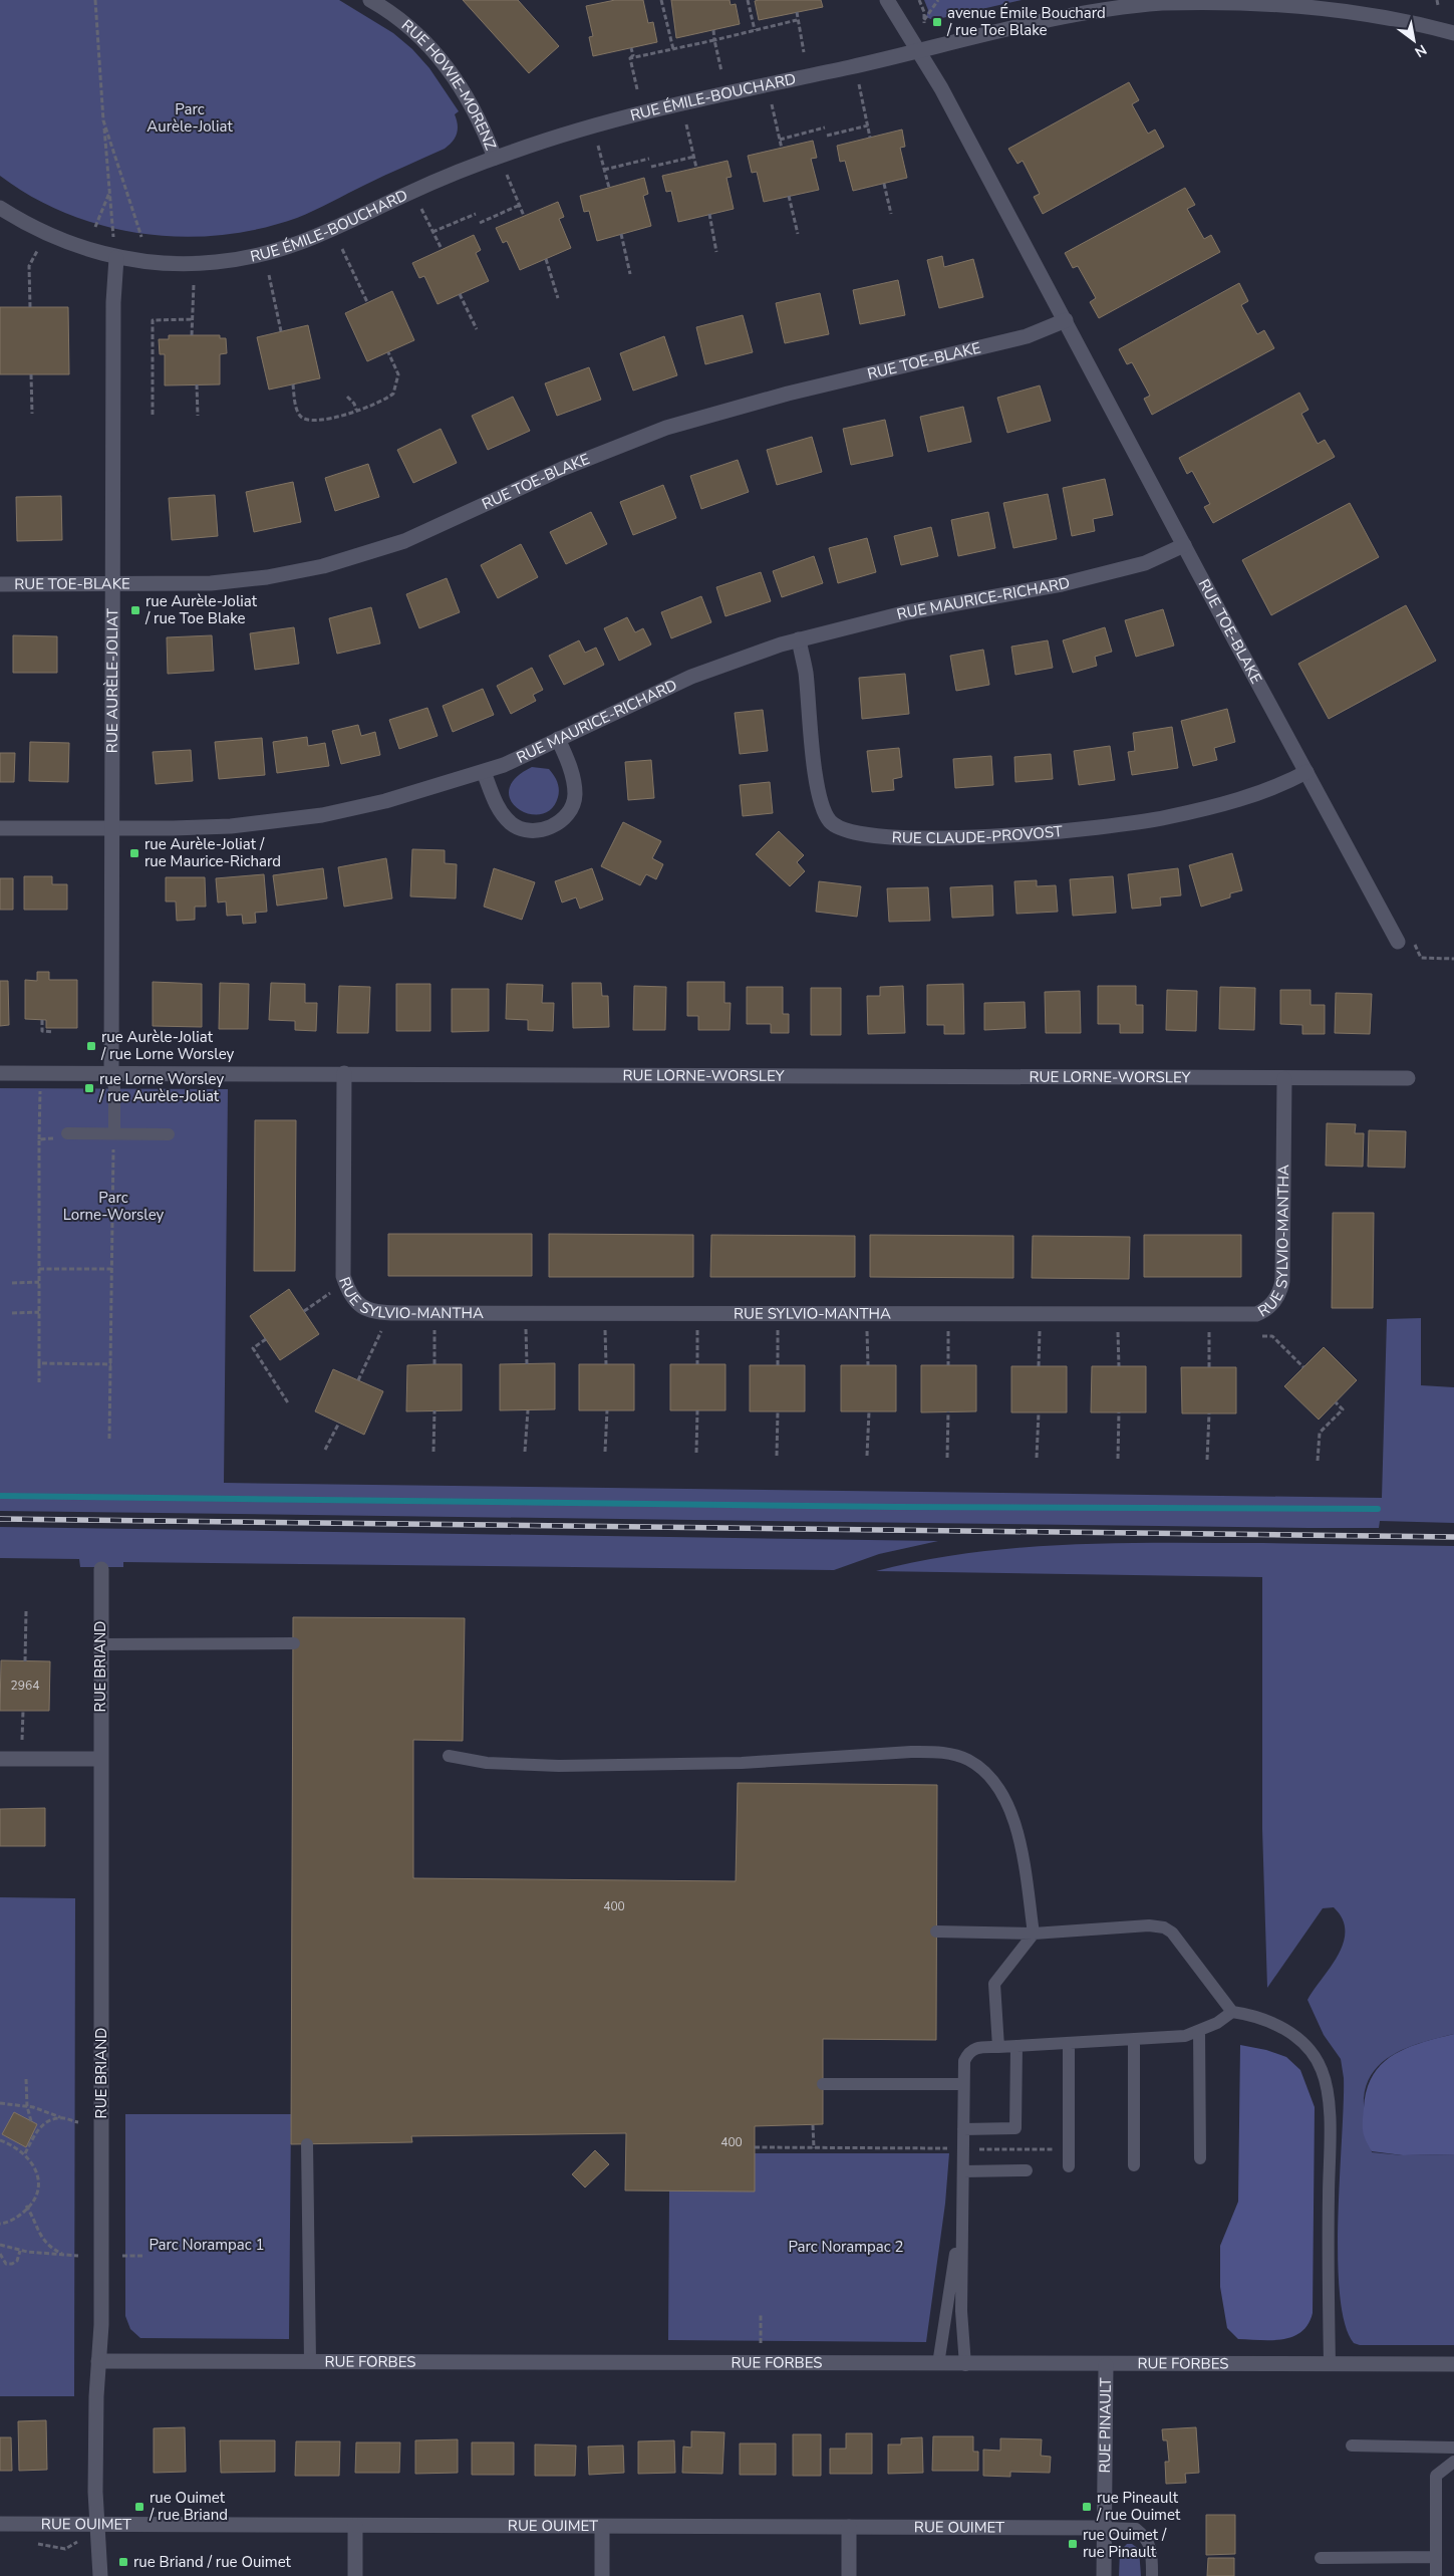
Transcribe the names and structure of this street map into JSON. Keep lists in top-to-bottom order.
{
  "streets": {
    "street": [
      "RUE HOWIE-MORENZ",
      "RUE ÉMILE-BOUCHARD",
      "RUE TOE-BLAKE",
      "RUE MAURICE-RICHARD",
      "RUE AURÈLE-JOLIAT",
      "RUE CLAUDE-PROVOST",
      "RUE LORNE-WORSLEY",
      "RUE SYLVIO-MANTHA",
      "RUE BRIAND",
      "RUE FORBES",
      "RUE PINAULT",
      "RUE OUIMET"
    ]
  },
  "crossings": [
    ["RUE HOWIE-MORENZ", "RUE ÉMILE-BOUCHARD"],
    ["RUE ÉMILE-BOUCHARD", "RUE TOE-BLAKE"],
    ["RUE ÉMILE-BOUCHARD", "RUE AURÈLE-JOLIAT"],
    ["RUE TOE-BLAKE", "RUE MAURICE-RICHARD"],
    ["RUE TOE-BLAKE", "RUE AURÈLE-JOLIAT"],
    ["RUE TOE-BLAKE", "RUE CLAUDE-PROVOST"],
    ["RUE MAURICE-RICHARD", "RUE AURÈLE-JOLIAT"],
    ["RUE MAURICE-RICHARD", "RUE CLAUDE-PROVOST"],
    ["RUE AURÈLE-JOLIAT", "RUE LORNE-WORSLEY"],
    ["RUE LORNE-WORSLEY", "RUE SYLVIO-MANTHA"],
    ["RUE BRIAND", "RUE FORBES"],
    ["RUE BRIAND", "RUE OUIMET"],
    ["RUE FORBES", "RUE PINAULT"],
    ["RUE PINAULT", "RUE OUIMET"]
  ],
  "parks": [
    "Parc Aurèle-Joliat",
    "Parc Lorne-Worsley",
    "Parc Norampac 1",
    "Parc Norampac 2"
  ],
  "places": {
    "transit": [
      "avenue Émile Bouchard / rue Toe Blake",
      "rue Aurèle-Joliat / rue Toe Blake",
      "rue Aurèle-Joliat / rue Maurice-Richard",
      "rue Aurèle-Joliat / rue Lorne Worsley",
      "rue Lorne Worsley / rue Aurèle-Joliat",
      "rue Ouimet / rue Briand",
      "rue Pineault / rue Ouimet",
      "rue Ouimet / rue Pinault",
      "rue Briand / rue Ouimet"
    ]
  },
  "house_numbers": ["2964", "400", "400"],
  "north": "bottom right"
}
